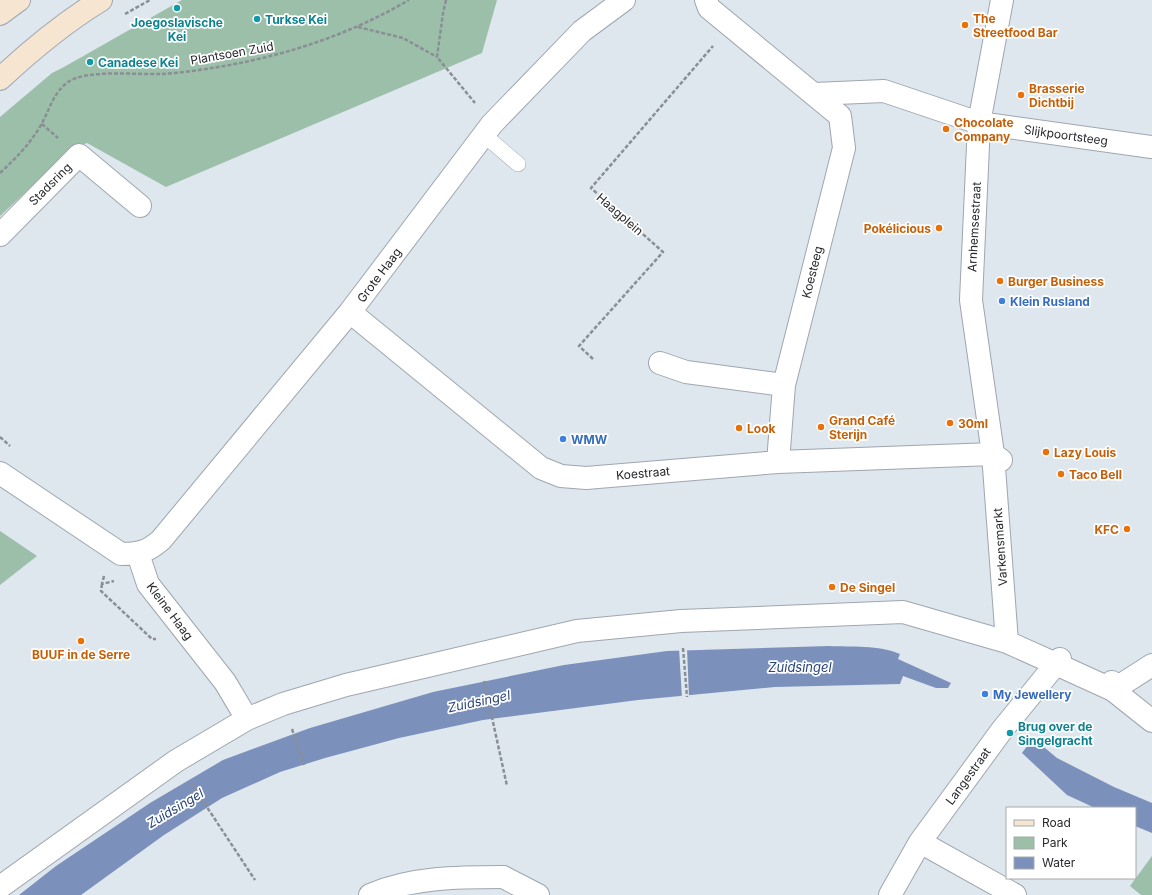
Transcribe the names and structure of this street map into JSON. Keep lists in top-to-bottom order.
{
  "streets": {
    "street": [
      "Slijkpoortsteeg",
      "Stadsring",
      "Arnhemsestraat",
      "Koesteeg",
      "Grote Haag",
      "Koestraat",
      "Varkensmarkt",
      "Kleine Haag",
      "Langestraat"
    ],
    "path": ["Plantsoen Zuid", "Haagplein"]
  },
  "crossings": [
    ["Slijkpoortsteeg", "Arnhemsestraat"],
    ["Arnhemsestraat", "Koestraat"],
    ["Arnhemsestraat", "Varkensmarkt"],
    ["Koesteeg", "Koestraat"],
    ["Grote Haag", "Koestraat"],
    ["Grote Haag", "Kleine Haag"],
    ["Koestraat", "Varkensmarkt"]
  ],
  "water": ["Zuidsingel"],
  "places": [
    "Joegoslavische Kei",
    "Turkse Kei",
    "The Streetfood Bar",
    "Canadese Kei",
    "Brasserie Dichtbij",
    "Chocolate Company",
    "Pokélicious",
    "Burger Business",
    "Klein Rusland",
    "30ml",
    "Grand Café Sterijn",
    "Look",
    "WMW",
    "Lazy Louis",
    "Taco Bell",
    "KFC",
    "De Singel",
    "BUUF in de Serre",
    "My Jewellery",
    "Brug over de Singelgracht"
  ],
  "legend": ["Road", "Park", "Water"]
}
